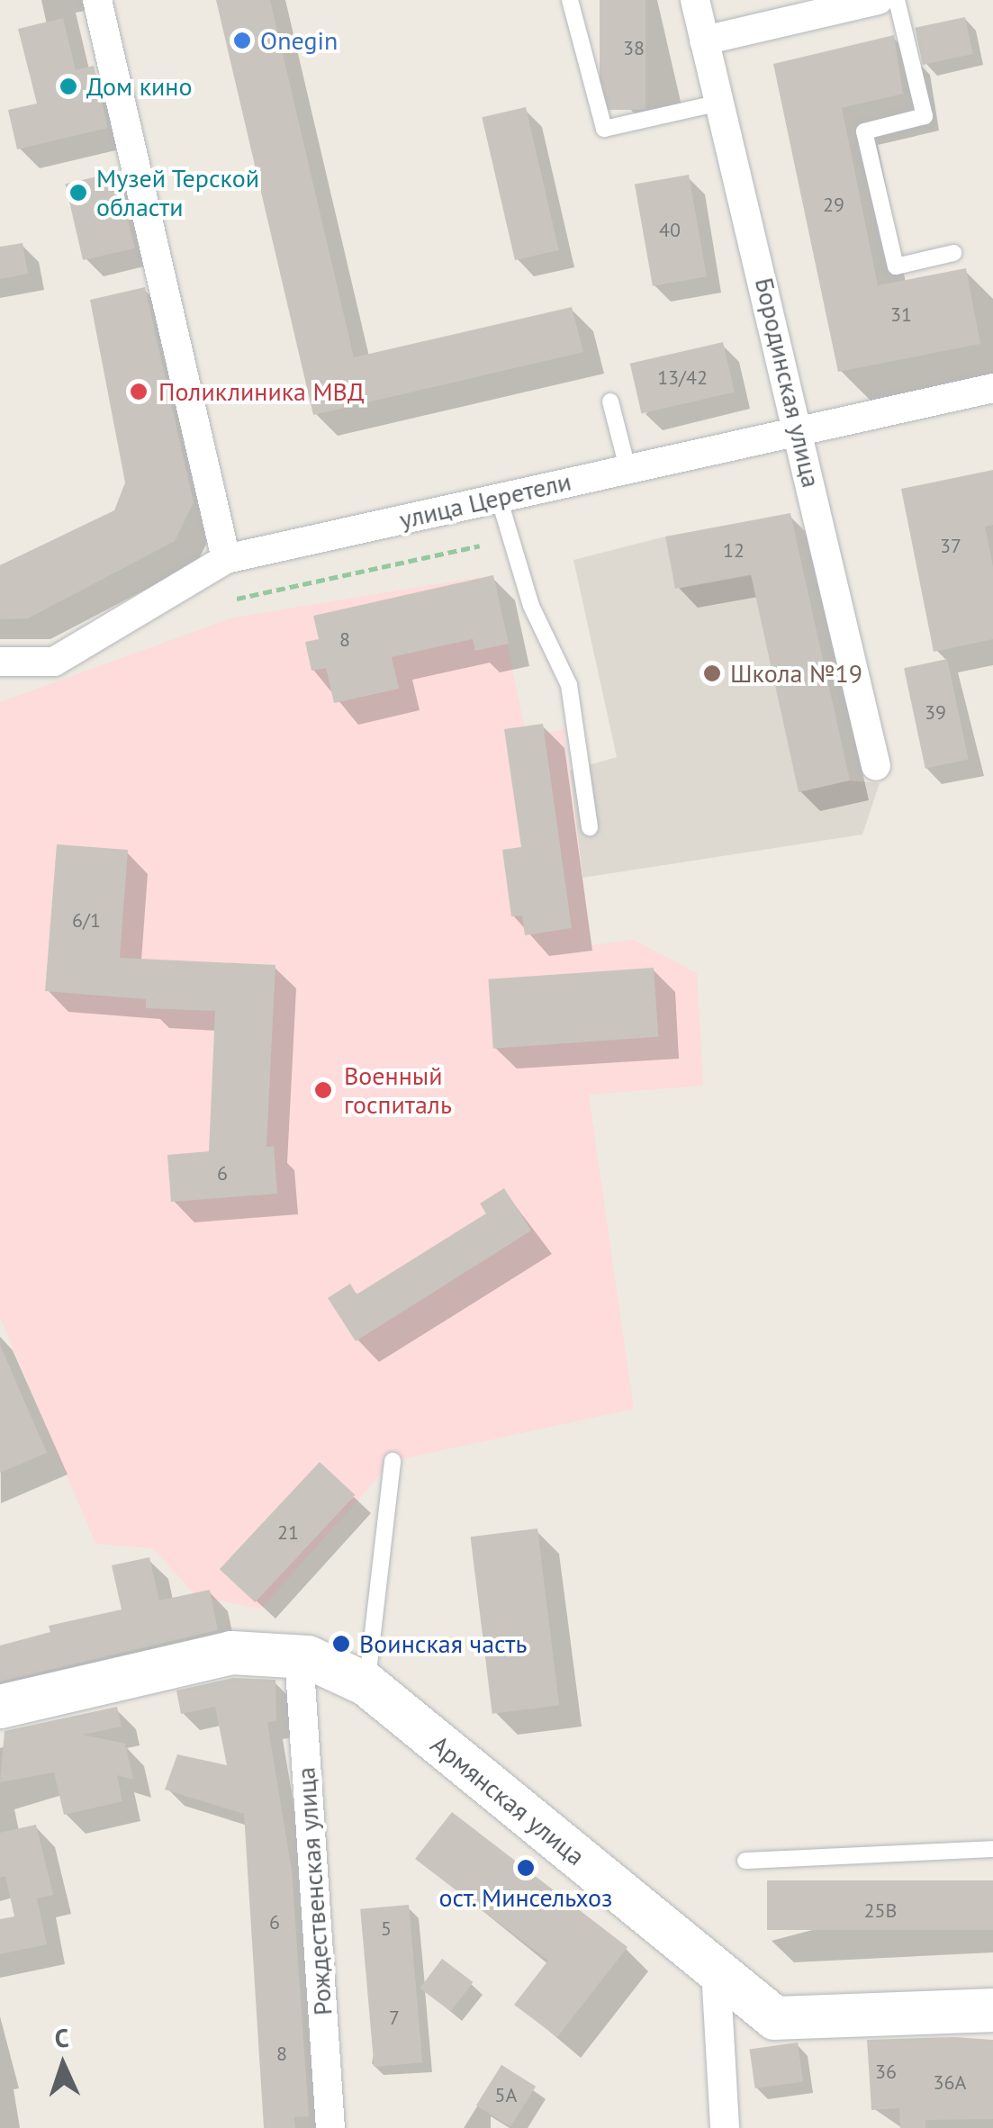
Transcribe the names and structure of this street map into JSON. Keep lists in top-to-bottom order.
{
  "streets": {
    "main road": ["Армянская улица"],
    "street": ["Бородинская улица", "улица Церетели", "Рождественская улица"]
  },
  "crossings": [
    ["Бородинская улица", "улица Церетели"],
    ["Армянская улица", "Рождественская улица"]
  ],
  "places": [
    "Onegin",
    "Дом кино",
    "Музей Терской области",
    "Поликлиника МВД",
    "Школа №19",
    "Военный госпиталь",
    "Воинская часть",
    "ост. Минсельхоз"
  ],
  "house_numbers": [
    "38",
    "29",
    "40",
    "31",
    "13/42",
    "37",
    "12",
    "8",
    "39",
    "6/1",
    "6",
    "21",
    "25В",
    "6",
    "5",
    "7",
    "8",
    "36",
    "36А",
    "5А"
  ],
  "north": "top"
}
